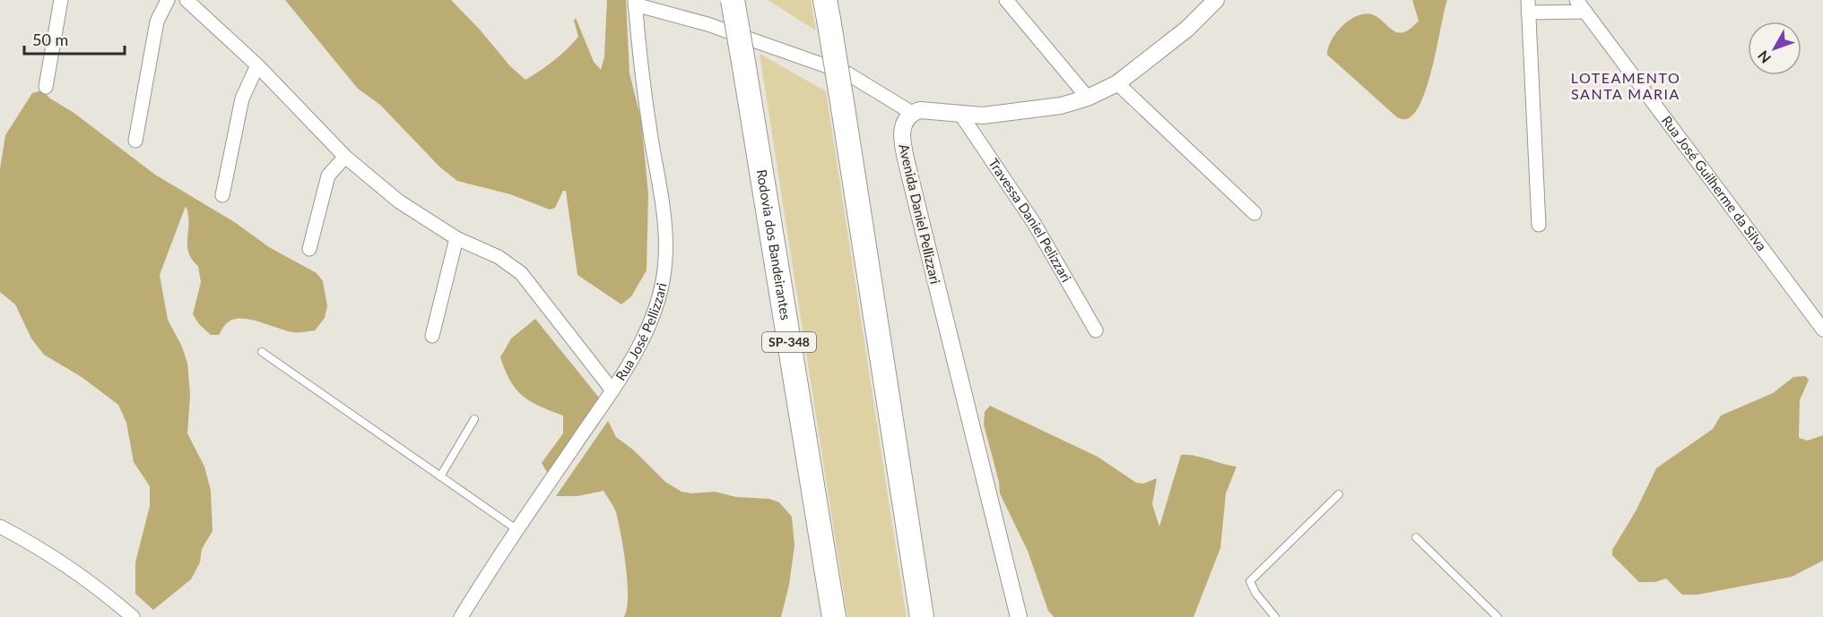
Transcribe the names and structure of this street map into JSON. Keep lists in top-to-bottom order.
{
  "streets": {
    "highway": ["Rodovia dos Bandeirantes", "SP-348"],
    "street": [
      "Rua José Guilherme da Silva",
      "Avenida Daniel Pellizzari",
      "Travessa Daniel Pelizzari",
      "Rua José Pellizzari"
    ]
  },
  "districts": ["LOTEAMENTO SANTA MARIA"],
  "scale_bar": "50 m",
  "north": "bottom left"
}
